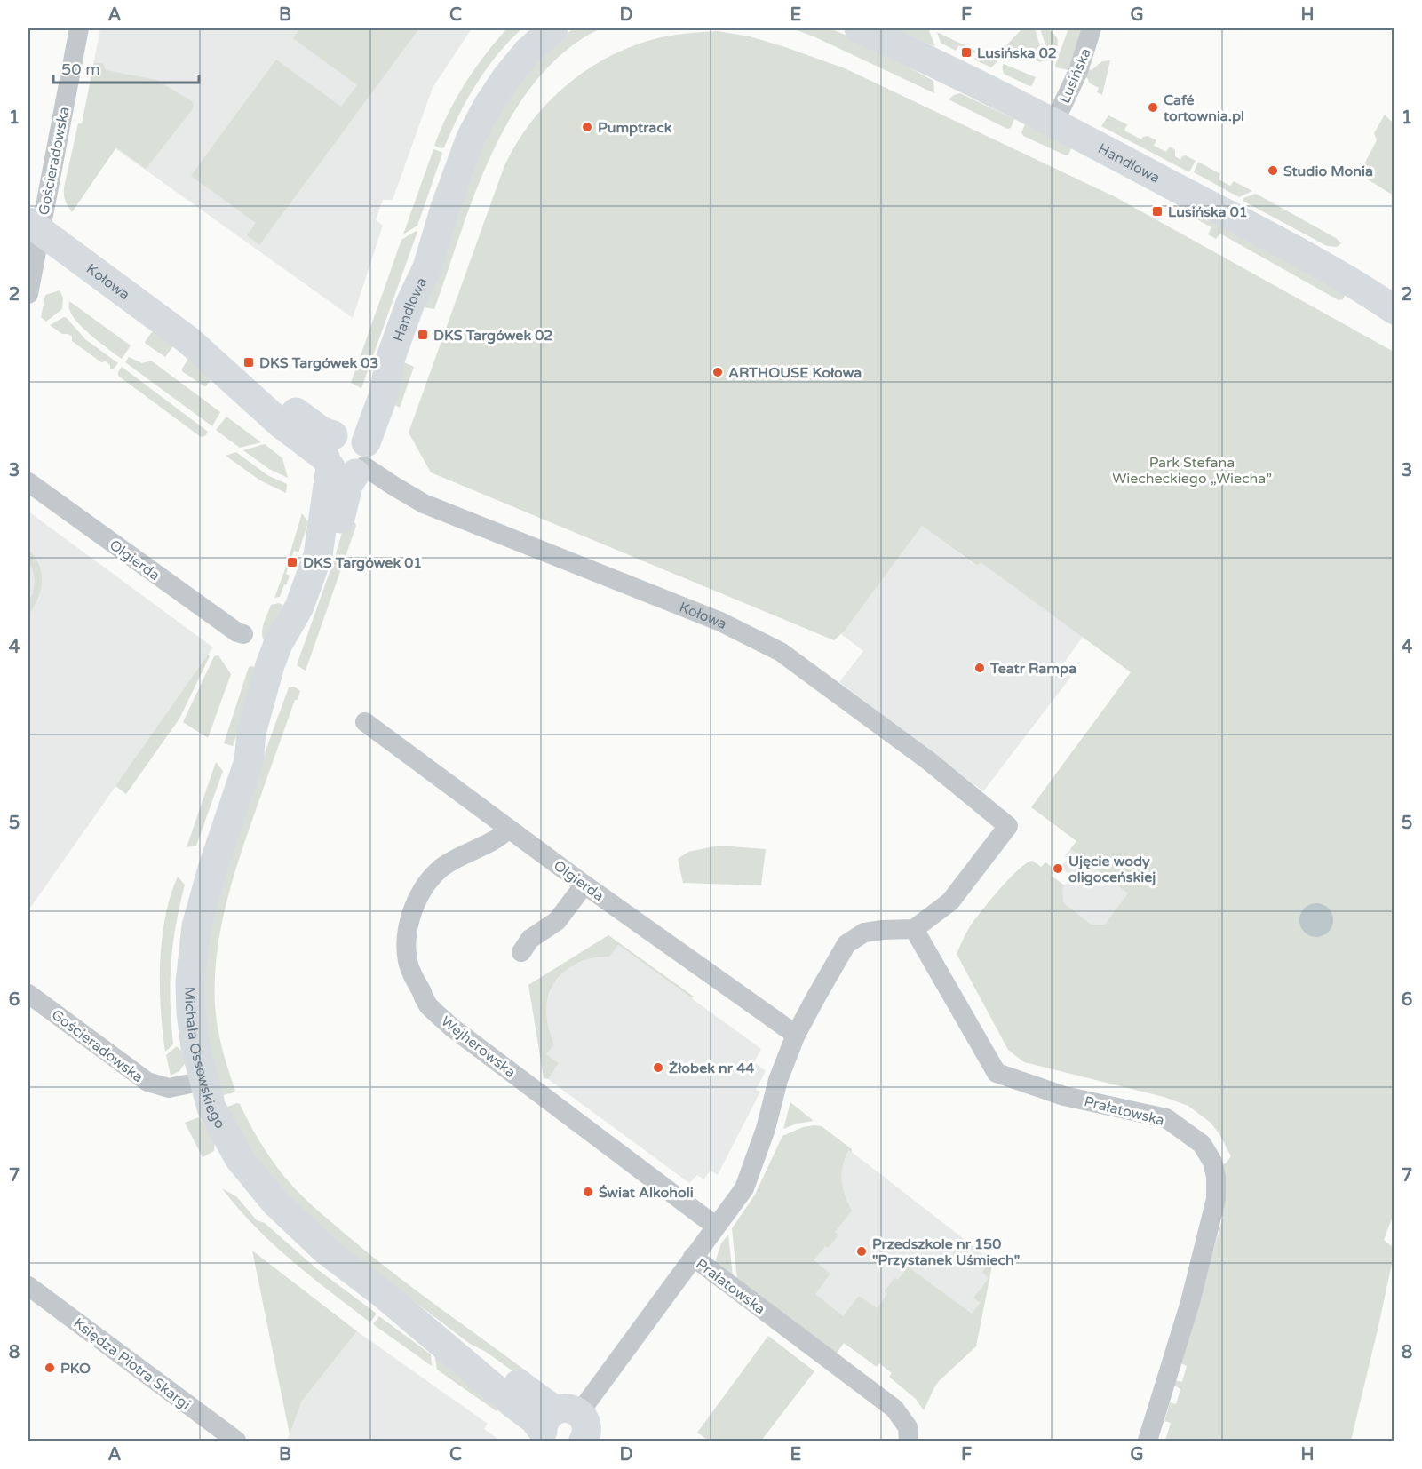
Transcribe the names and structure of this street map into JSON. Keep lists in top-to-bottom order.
{
  "streets": {
    "street": [
      "Lusińska",
      "Gościeradowska",
      "Handlowa",
      "Kołowa",
      "Olgierda",
      "Wejherowska",
      "Michała Ossowskiego",
      "Prałatowska",
      "Księdza Piotra Skargi"
    ]
  },
  "crossings": [
    ["Lusińska", "Handlowa"],
    ["Gościeradowska", "Kołowa"],
    ["Gościeradowska", "Michała Ossowskiego"],
    ["Handlowa", "Kołowa"],
    ["Handlowa", "Michała Ossowskiego"],
    ["Kołowa", "Michała Ossowskiego"],
    ["Kołowa", "Prałatowska"],
    ["Olgierda", "Wejherowska"],
    ["Olgierda", "Prałatowska"],
    ["Wejherowska", "Prałatowska"],
    ["Michała Ossowskiego", "Prałatowska"]
  ],
  "parks": ["Park Stefana Wiecheckiego „Wiecha”"],
  "places": {
    "transit": [
      "Lusińska 02",
      "Lusińska 01",
      "DKS Targówek 02",
      "DKS Targówek 03",
      "DKS Targówek 01"
    ],
    "other": [
      "Café tortownia.pl",
      "Pumptrack",
      "Studio Monia",
      "ARTHOUSE Kołowa",
      "Teatr Rampa",
      "Ujęcie wody oligoceńskiej",
      "Żłobek nr 44",
      "Świat Alkoholi",
      "Przedszkole nr 150 \"Przystanek Uśmiech\"",
      "PKO"
    ]
  },
  "scale_bar": "50 m",
  "grid": {
    "columns": [
      "A",
      "B",
      "C",
      "D",
      "E",
      "F",
      "G",
      "H"
    ],
    "rows": [
      "1",
      "2",
      "3",
      "4",
      "5",
      "6",
      "7",
      "8"
    ]
  }
}
